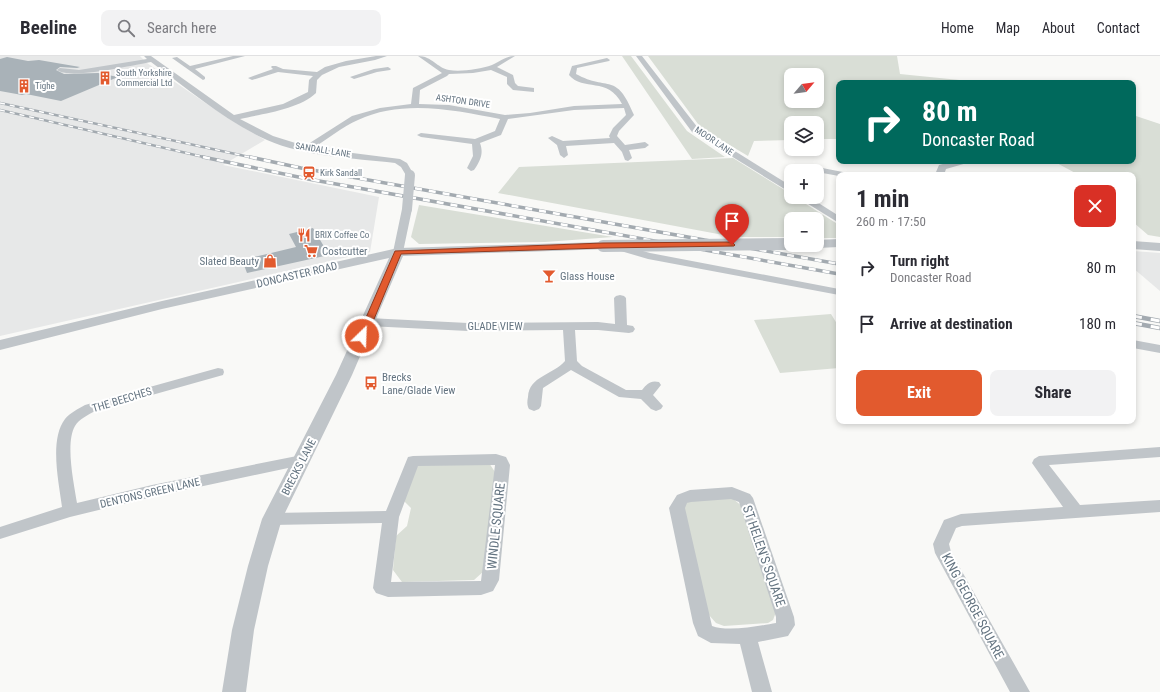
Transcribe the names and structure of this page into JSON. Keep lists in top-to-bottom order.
{
  "streets": {
    "street": [
      "ASHTON DRIVE",
      "MOOR LANE",
      "SANDALL LANE",
      "DONCASTER ROAD",
      "GLADE VIEW",
      "THE BEECHES",
      "BRECKS LANE",
      "DENTONS GREEN LANE",
      "WINDLE SQUARE",
      "ST HELEN'S SQUARE",
      "KING GEORGE SQUARE"
    ]
  },
  "crossings": [
    ["ASHTON DRIVE", "SANDALL LANE"],
    ["SANDALL LANE", "DONCASTER ROAD"],
    ["SANDALL LANE", "BRECKS LANE"],
    ["DONCASTER ROAD", "BRECKS LANE"],
    ["GLADE VIEW", "BRECKS LANE"],
    ["THE BEECHES", "DENTONS GREEN LANE"],
    ["BRECKS LANE", "DENTONS GREEN LANE"]
  ],
  "places": {
    "building": ["South Yorkshire Commercial Ltd", "Tighe"],
    "station": ["Kirk Sandall"],
    "restaurant": ["BRIX Coffee Co"],
    "supermarket": ["Costcutter"],
    "shop": ["Slated Beauty"],
    "bar": ["Glass House"],
    "bus stop": ["Brecks Lane/Glade View"]
  },
  "north": "top right",
  "page": {
    "header": "Beeline",
    "search": "Search here",
    "nav": [
      "Home",
      "Map",
      "About",
      "Contact"
    ],
    "map_buttons": ["+", "−"],
    "turn": ["80 m", "Doncaster Road"],
    "heading": ["1 min", "260 m · 17:50"],
    "list": [
      {
        "name": "Turn right",
        "note": "Doncaster Road",
        "value": "80 m"
      },
      {
        "name": "Arrive at destination",
        "value": "180 m"
      }
    ],
    "buttons": ["Exit", "Share"]
  }
}
